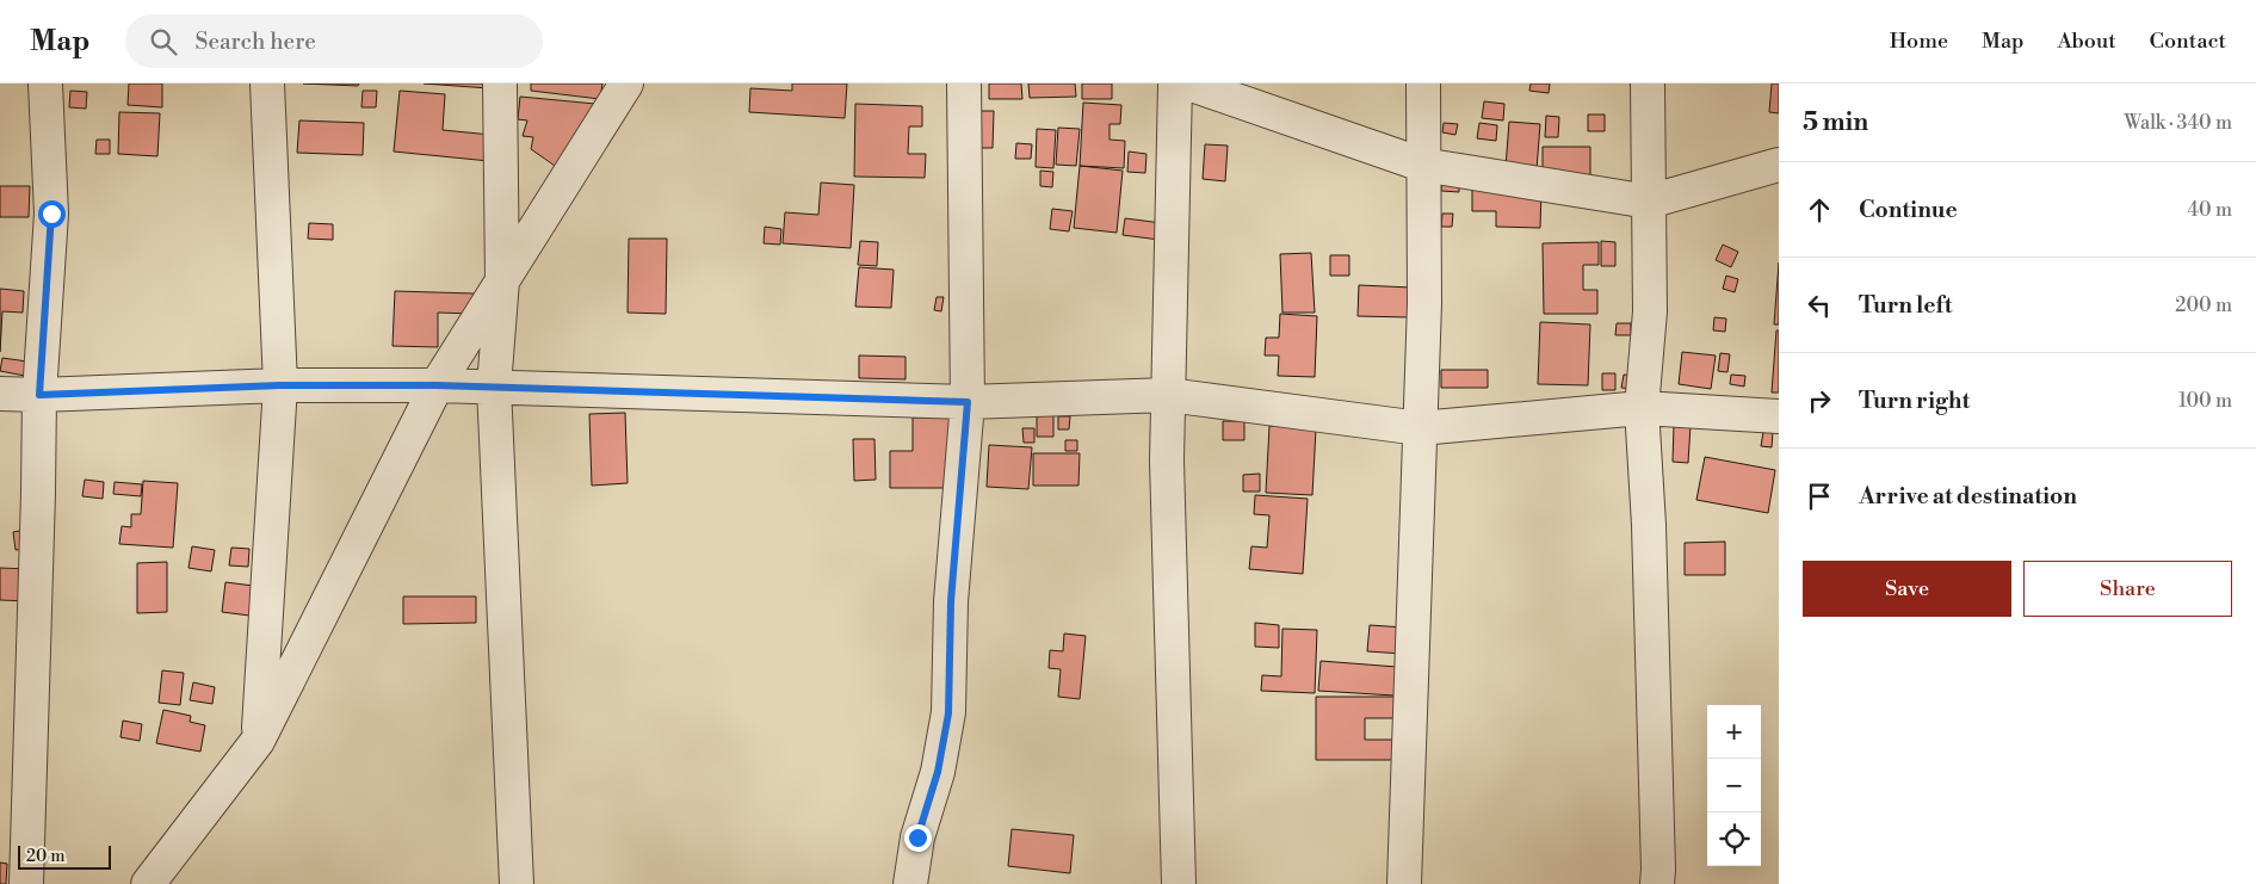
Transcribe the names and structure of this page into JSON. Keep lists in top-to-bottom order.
{
  "scale_bar": "20 m",
  "page": {
    "header": "Map",
    "search": "Search here",
    "nav": [
      "Home",
      "Map",
      "About",
      "Contact"
    ],
    "heading": ["5 min", "Walk · 340 m"],
    "list": [
      ["Continue", "40 m"],
      ["Turn left", "200 m"],
      ["Turn right", "100 m"],
      "Arrive at destination"
    ],
    "buttons": ["Save", "Share"],
    "map_buttons": ["+", "−"],
    "scale": "20 m"
  }
}
